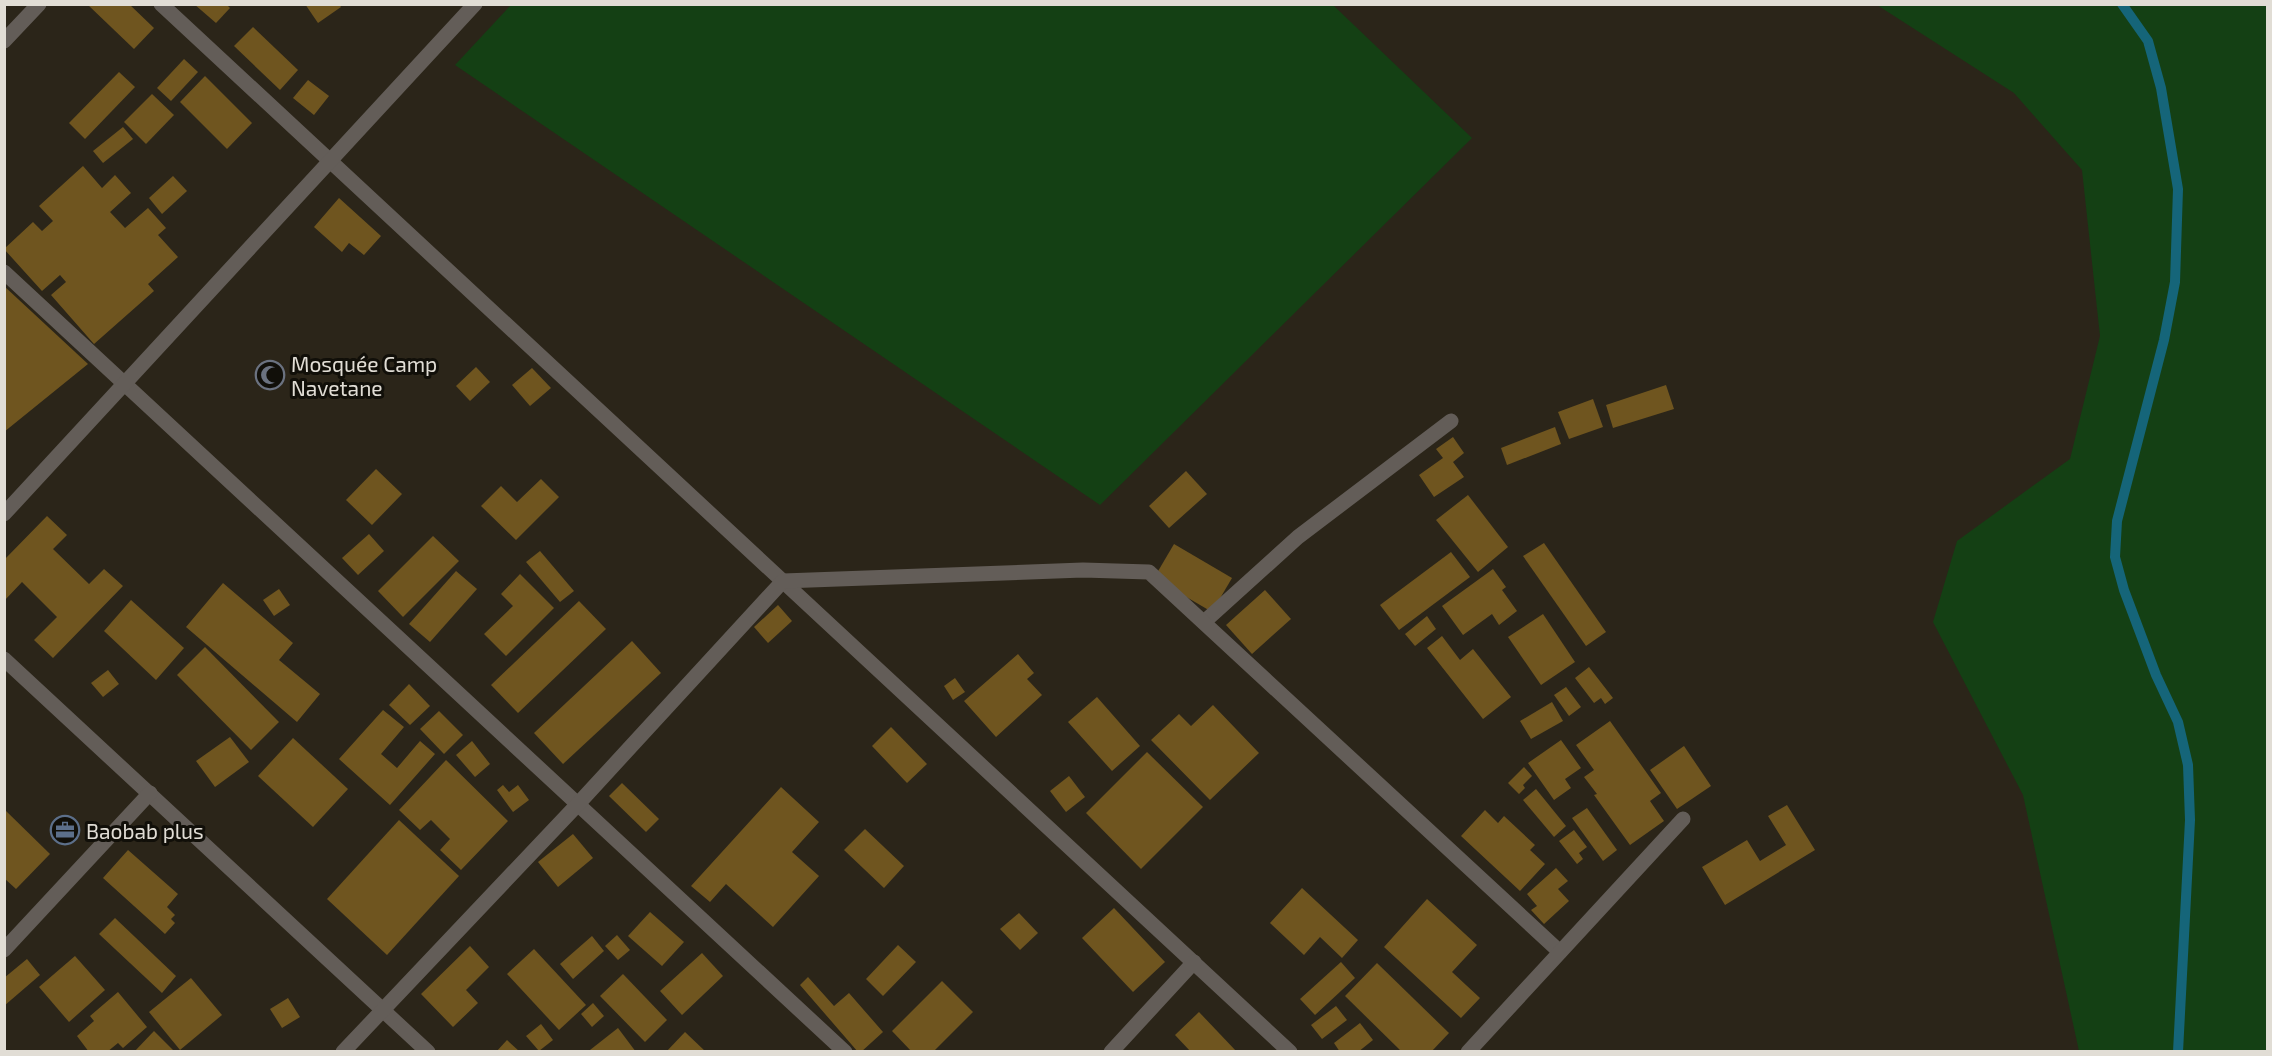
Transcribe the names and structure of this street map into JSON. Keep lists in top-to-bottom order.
{
  "places": {
    "mosque": ["Mosquée Camp Navetane"],
    "office": ["Baobab plus"]
  }
}
